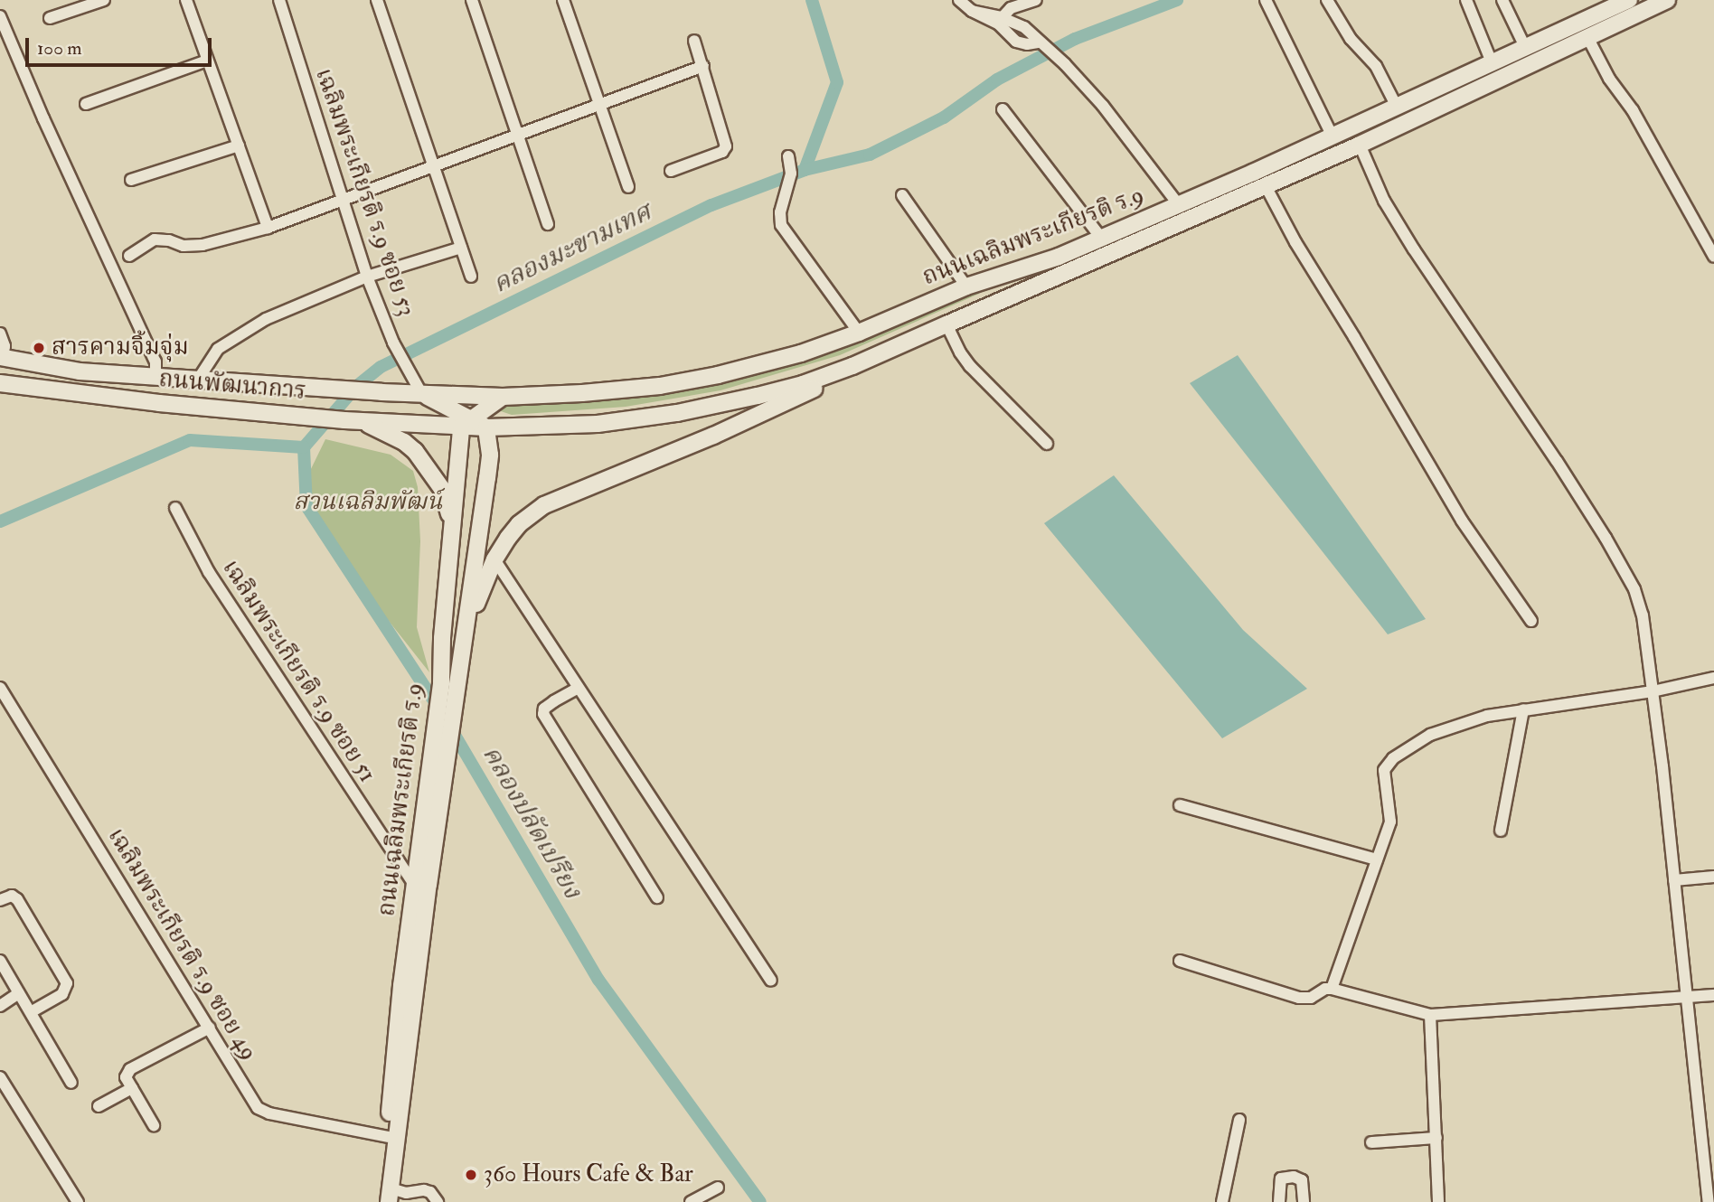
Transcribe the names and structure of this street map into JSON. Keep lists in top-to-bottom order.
{
  "streets": {
    "main road": ["ถนนเฉลิมพระเกียรติ ร.9", "ถนนพัฒนาการ"],
    "street": ["เฉลิมพระเกียรติ ร.9 ซอย 53", "เฉลิมพระเกียรติ ร.9 ซอย 51", "เฉลิมพระเกียรติ ร.9 ซอย 49"]
  },
  "crossings": [
    ["เฉลิมพระเกียรติ ร.9 ซอย 53", "ถนนเฉลิมพระเกียรติ ร.9"],
    ["เฉลิมพระเกียรติ ร.9 ซอย 53", "ถนนพัฒนาการ"],
    ["ถนนเฉลิมพระเกียรติ ร.9", "ถนนพัฒนาการ"],
    ["ถนนเฉลิมพระเกียรติ ร.9", "เฉลิมพระเกียรติ ร.9 ซอย 51"],
    ["ถนนเฉลิมพระเกียรติ ร.9", "เฉลิมพระเกียรติ ร.9 ซอย 49"]
  ],
  "water": ["คลองมะขามเทศ", "คลองปลัดเปรียง"],
  "parks": ["สวนเฉลิมพัฒน์"],
  "places": ["สารคามจิ้มจุ่ม", "360 Hours Cafe & Bar"],
  "scale_bar": "100 m"
}
